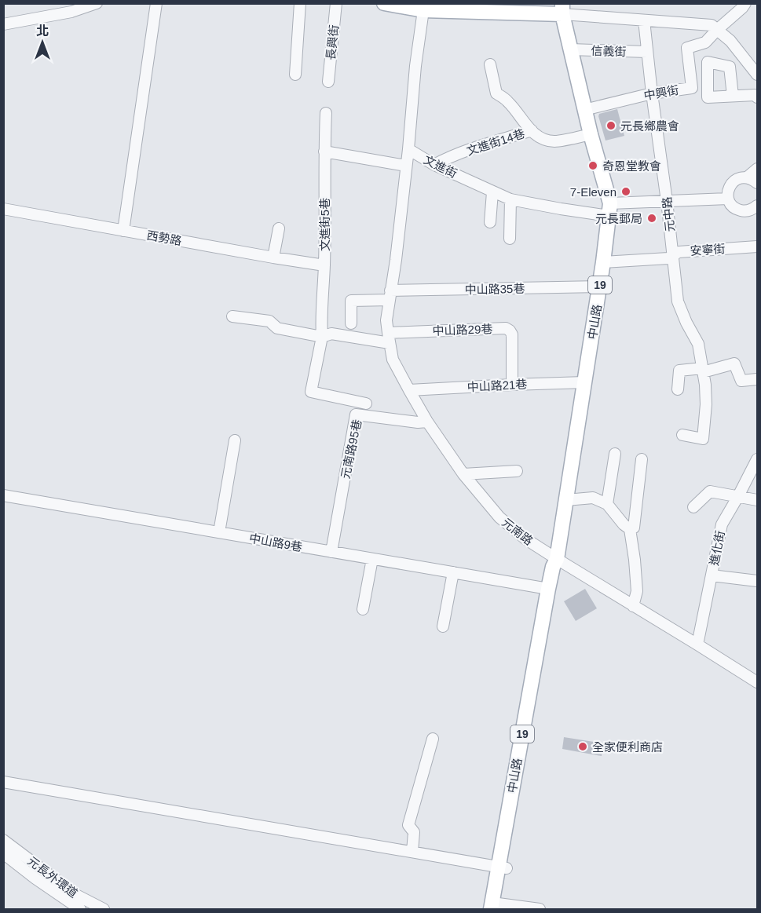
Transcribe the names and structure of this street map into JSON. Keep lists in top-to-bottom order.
{
  "streets": {
    "main road": ["19", "中山路"],
    "street": [
      "長興街",
      "信義街",
      "中興街",
      "文進街14巷",
      "文進街",
      "元中路",
      "文進街5巷",
      "西勢路",
      "安寧街",
      "中山路35巷",
      "中山路29巷",
      "中山路21巷",
      "元南路95巷",
      "元南路",
      "中山路9巷",
      "進化街",
      "元長外環道"
    ]
  },
  "crossings": [
    ["信義街", "元中路"],
    ["信義街", "中山路"],
    ["中興街", "元中路"],
    ["中興街", "中山路"],
    ["文進街14巷", "文進街"],
    ["文進街", "元中路"],
    ["文進街", "中山路"],
    ["元中路", "安寧街"],
    ["文進街5巷", "西勢路"],
    ["安寧街", "中山路"],
    ["中山路35巷", "中山路"],
    ["中山路35巷", "元南路"],
    ["中山路", "中山路21巷"],
    ["中山路", "元南路"],
    ["中山路", "中山路9巷"],
    ["中山路29巷", "中山路21巷"],
    ["中山路29巷", "元南路"],
    ["中山路21巷", "元南路"],
    ["元南路95巷", "元南路"],
    ["元南路95巷", "中山路9巷"],
    ["元南路", "進化街"]
  ],
  "places": [
    "元長鄉農會",
    "奇恩堂教會",
    "7-Eleven",
    "元長郵局",
    "全家便利商店"
  ],
  "north": "top"
}
